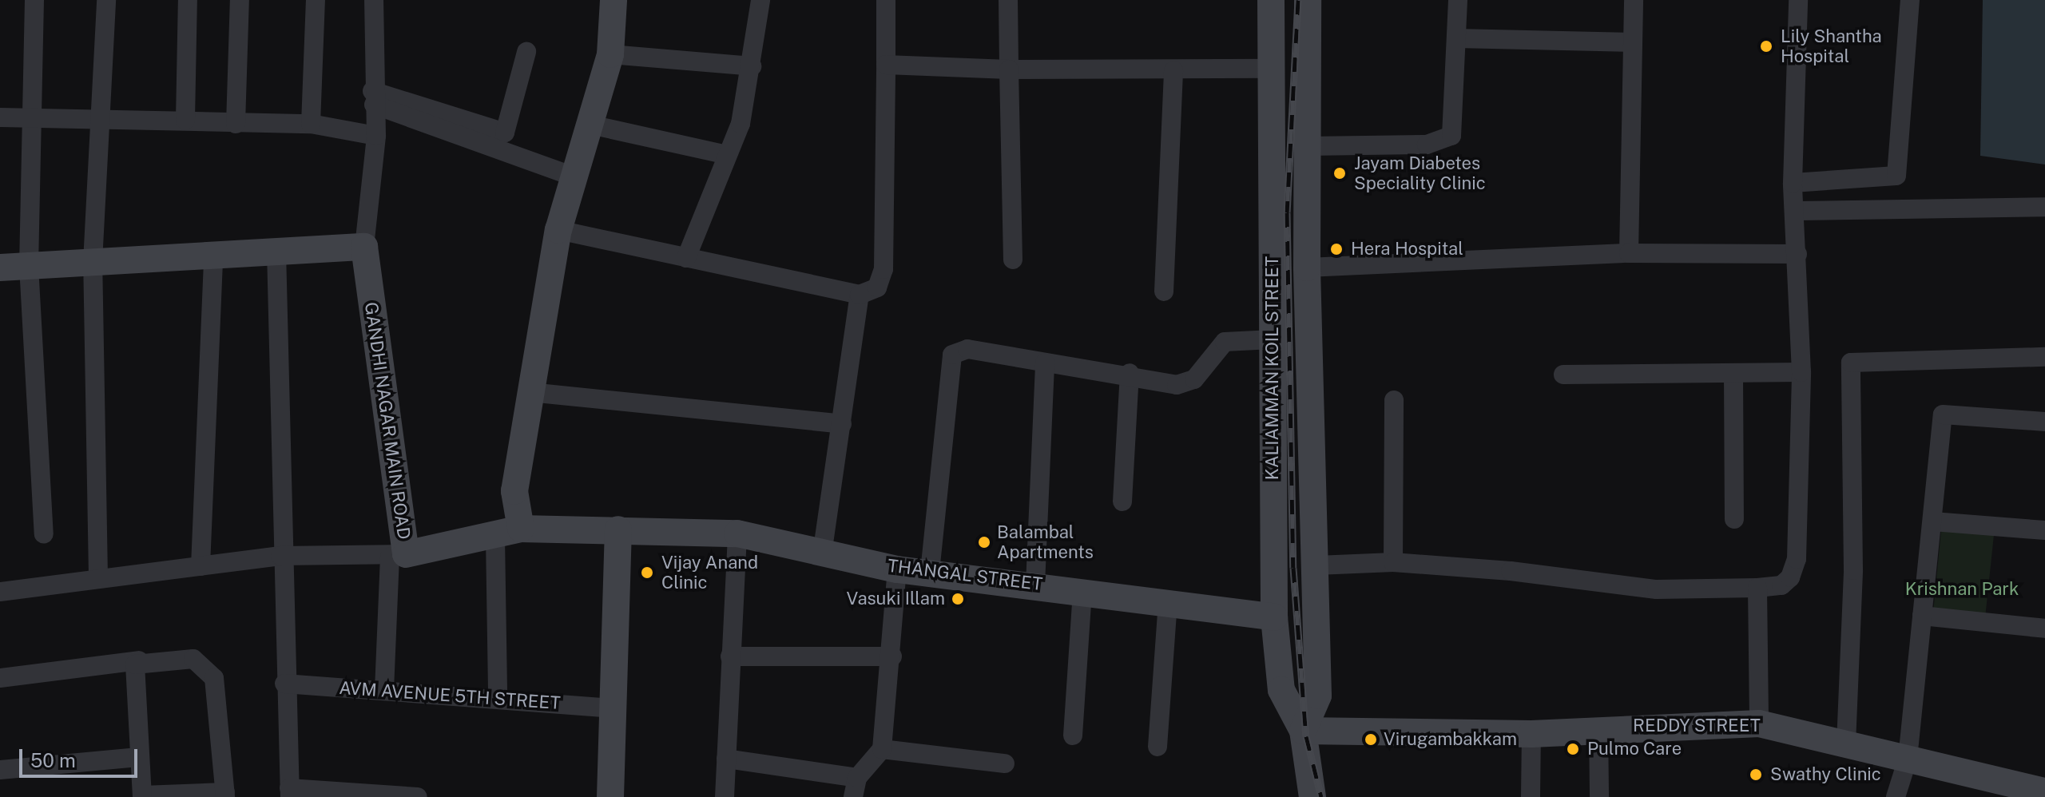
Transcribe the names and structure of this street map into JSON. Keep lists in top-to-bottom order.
{
  "streets": {
    "street": [
      "KALIAMMAN KOIL STREET",
      "GANDHI NAGAR MAIN ROAD",
      "THANGAL STREET",
      "AVM AVENUE 5TH STREET",
      "REDDY STREET"
    ]
  },
  "crossings": [
    ["KALIAMMAN KOIL STREET", "THANGAL STREET"],
    ["KALIAMMAN KOIL STREET", "REDDY STREET"],
    ["GANDHI NAGAR MAIN ROAD", "THANGAL STREET"]
  ],
  "parks": ["Krishnan Park"],
  "places": [
    "Lily Shantha Hospital",
    "Jayam Diabetes Speciality Clinic",
    "Hera Hospital",
    "Balambal Apartments",
    "Vijay Anand Clinic",
    "Vasuki Illam",
    "Virugambakkam",
    "Pulmo Care",
    "Swathy Clinic"
  ],
  "scale_bar": "50 m"
}
